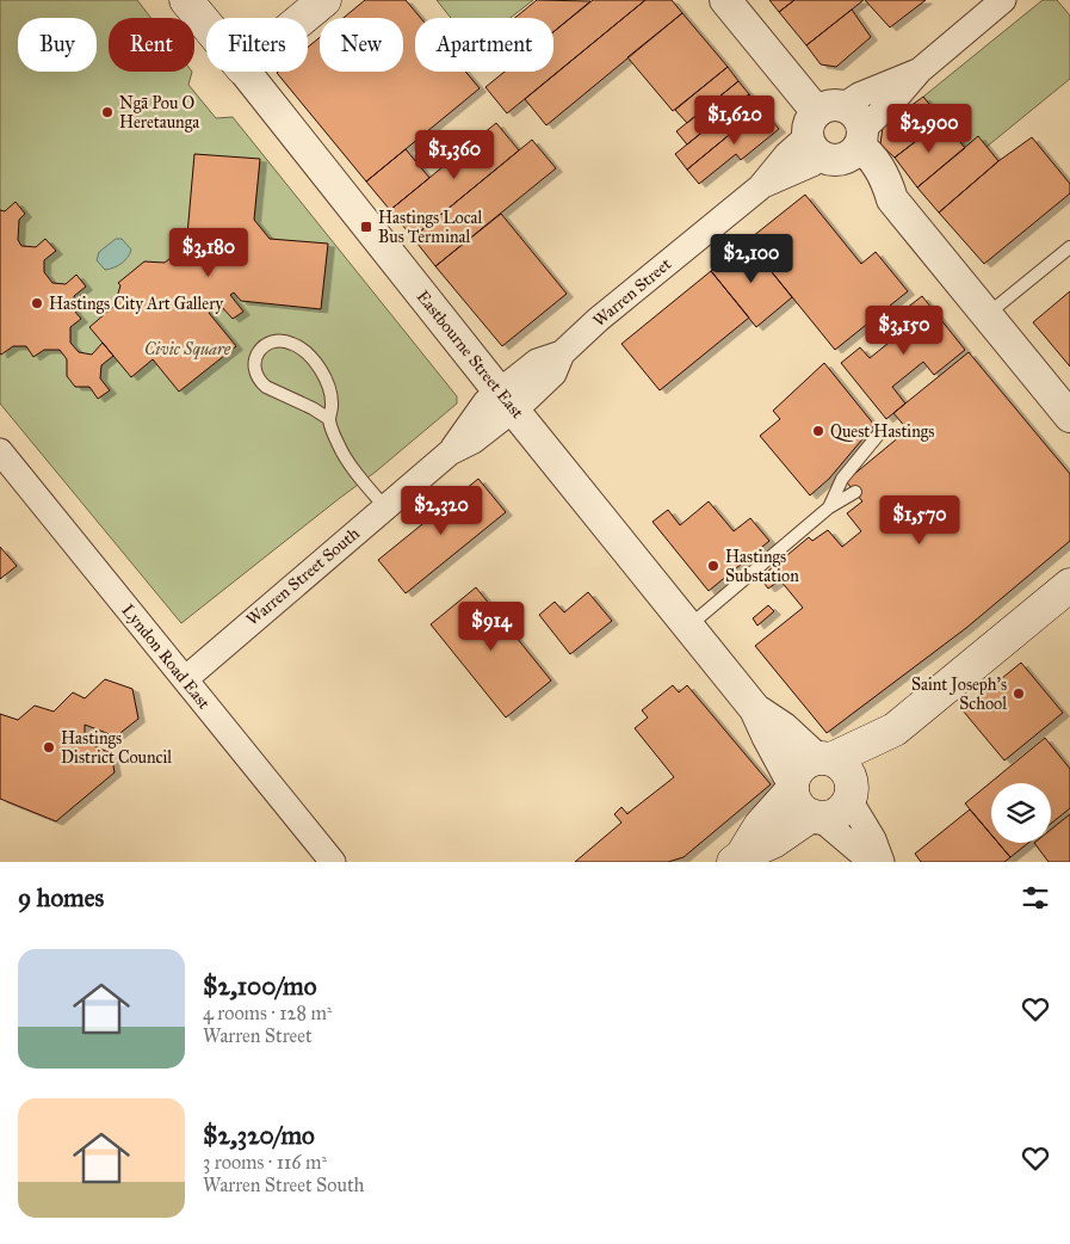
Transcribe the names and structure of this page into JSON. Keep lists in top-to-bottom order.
{
  "streets": {
    "main road": ["Eastbourne Street East"],
    "street": ["Warren Street", "Warren Street South", "Lyndon Road East"]
  },
  "crossings": [
    ["Warren Street", "Eastbourne Street East"],
    ["Warren Street", "Warren Street South"],
    ["Warren Street South", "Lyndon Road East"]
  ],
  "parks": ["Civic Square"],
  "places": {
    "other": [
      "Ngā Pou O Heretaunga",
      "Hastings City Art Gallery",
      "Quest Hastings",
      "Hastings Substation",
      "Saint Joseph's School",
      "Hastings District Council"
    ],
    "transit": ["Hastings Local Bus Terminal"]
  },
  "page": {
    "chip": [
      "Buy",
      "Rent",
      "Filters",
      "New",
      "Apartment"
    ],
    "price": [
      "$1,620",
      "$2,900",
      "$1,360",
      "$3,180",
      "$2,100",
      "$3,150",
      "$2,320",
      "$1,570",
      "$914"
    ],
    "heading": "9 homes",
    "list": [
      {
        "name": "$2,100/mo",
        "note": "4 rooms · 128 m² · Warren Street"
      },
      {
        "name": "$2,320/mo",
        "note": "3 rooms · 116 m² · Warren Street South"
      }
    ]
  }
}
